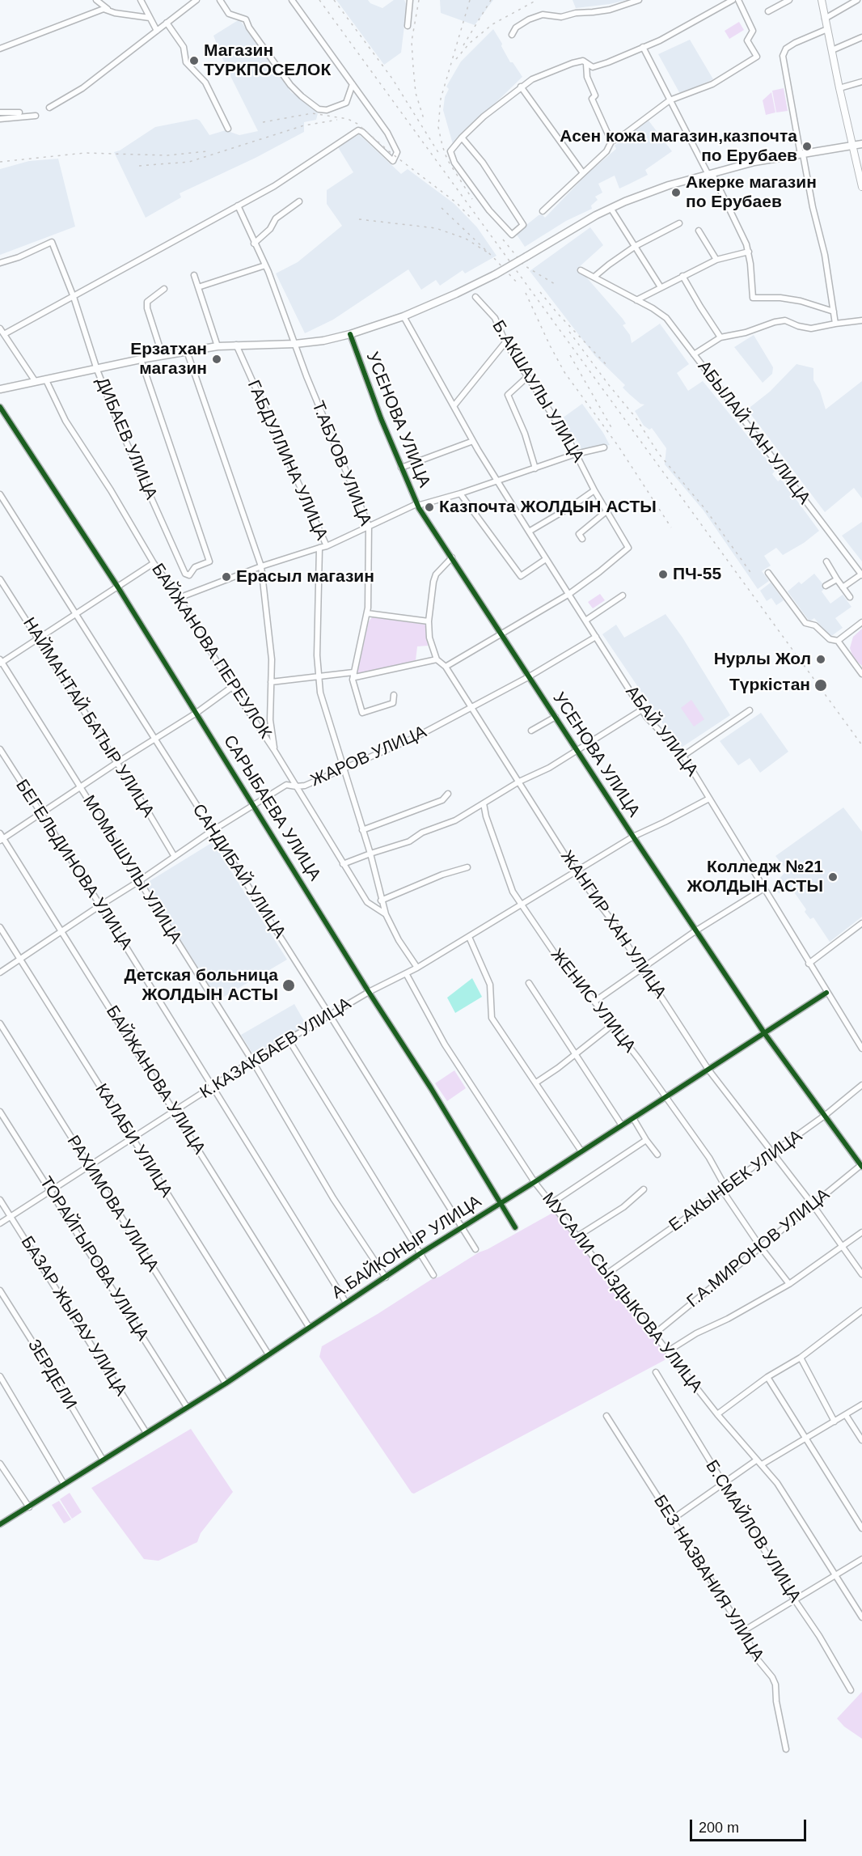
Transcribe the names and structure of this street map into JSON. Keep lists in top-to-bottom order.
{
  "streets": {
    "street": [
      "Б.АКШАУЛЫ УЛИЦА",
      "УСЕНОВА УЛИЦА",
      "АБЫЛАЙ ХАН УЛИЦА",
      "ДИБАЕВ УЛИЦА",
      "ГАБДУЛЛИНА УЛИЦА",
      "Т.АБУОВ УЛИЦА",
      "БАЙЖАНОВА ПЕРЕУЛОК",
      "НАЙМАНТАЙ БАТЫР УЛИЦА",
      "АБАЙ УЛИЦА",
      "ЖАРОВ УЛИЦА",
      "САРЫБАЕВА УЛИЦА",
      "БЕГЕЛЬДИНОВА УЛИЦА",
      "МОМЫШУЛЫ УЛИЦА",
      "САНДИБАЙ УЛИЦА",
      "ЖАНГИР ХАН УЛИЦА",
      "ЖЕНИС УЛИЦА",
      "К.КАЗАКБАЕВ УЛИЦА",
      "БАЙЖАНОВА УЛИЦА",
      "КАЛАБИ УЛИЦА",
      "Е.АКЫНБЕК УЛИЦА",
      "РАХИМОВА УЛИЦА",
      "А.БАЙКОНЫР УЛИЦА",
      "Г.А.МИРОНОВ УЛИЦА",
      "ТОРАЙГЫРОВА УЛИЦА",
      "МУСАЛИ СЫЗДЫКОВА УЛИЦА",
      "БАЗАР ЖЫРАУ УЛИЦА",
      "ЗЕРДЕЛИ",
      "Б.СМАЙЛОВ УЛИЦА",
      "БЕЗ НАЗВАНИЯ УЛИЦА"
    ]
  },
  "crossings": [
    ["Б.АКШАУЛЫ УЛИЦА", "АБАЙ УЛИЦА"],
    ["УСЕНОВА УЛИЦА", "ЖАРОВ УЛИЦА"],
    ["УСЕНОВА УЛИЦА", "К.КАЗАКБАЕВ УЛИЦА"],
    ["УСЕНОВА УЛИЦА", "Е.АКЫНБЕК УЛИЦА"],
    ["УСЕНОВА УЛИЦА", "А.БАЙКОНЫР УЛИЦА"],
    ["УСЕНОВА УЛИЦА", "Г.А.МИРОНОВ УЛИЦА"],
    ["ГАБДУЛЛИНА УЛИЦА", "БАЙЖАНОВА ПЕРЕУЛОК"],
    ["ГАБДУЛЛИНА УЛИЦА", "ЖАРОВ УЛИЦА"],
    ["ГАБДУЛЛИНА УЛИЦА", "К.КАЗАКБАЕВ УЛИЦА"],
    ["БАЙЖАНОВА ПЕРЕУЛОК", "ЖАРОВ УЛИЦА"],
    ["НАЙМАНТАЙ БАТЫР УЛИЦА", "ЖАРОВ УЛИЦА"],
    ["АБАЙ УЛИЦА", "ЖАРОВ УЛИЦА"],
    ["АБАЙ УЛИЦА", "К.КАЗАКБАЕВ УЛИЦА"],
    ["АБАЙ УЛИЦА", "А.БАЙКОНЫР УЛИЦА"],
    ["ЖАРОВ УЛИЦА", "САРЫБАЕВА УЛИЦА"],
    ["ЖАРОВ УЛИЦА", "БЕГЕЛЬДИНОВА УЛИЦА"],
    ["ЖАРОВ УЛИЦА", "МОМЫШУЛЫ УЛИЦА"],
    ["ЖАРОВ УЛИЦА", "САНДИБАЙ УЛИЦА"],
    ["ЖАРОВ УЛИЦА", "ЖАНГИР ХАН УЛИЦА"],
    ["ЖАРОВ УЛИЦА", "БАЙЖАНОВА УЛИЦА"],
    ["ЖАРОВ УЛИЦА", "КАЛАБИ УЛИЦА"],
    ["САРЫБАЕВА УЛИЦА", "К.КАЗАКБАЕВ УЛИЦА"],
    ["САРЫБАЕВА УЛИЦА", "А.БАЙКОНЫР УЛИЦА"],
    ["БЕГЕЛЬДИНОВА УЛИЦА", "К.КАЗАКБАЕВ УЛИЦА"],
    ["БЕГЕЛЬДИНОВА УЛИЦА", "А.БАЙКОНЫР УЛИЦА"],
    ["МОМЫШУЛЫ УЛИЦА", "К.КАЗАКБАЕВ УЛИЦА"],
    ["МОМЫШУЛЫ УЛИЦА", "А.БАЙКОНЫР УЛИЦА"],
    ["САНДИБАЙ УЛИЦА", "К.КАЗАКБАЕВ УЛИЦА"],
    ["САНДИБАЙ УЛИЦА", "А.БАЙКОНЫР УЛИЦА"],
    ["ЖАНГИР ХАН УЛИЦА", "К.КАЗАКБАЕВ УЛИЦА"],
    ["ЖАНГИР ХАН УЛИЦА", "Е.АКЫНБЕК УЛИЦА"],
    ["ЖАНГИР ХАН УЛИЦА", "А.БАЙКОНЫР УЛИЦА"],
    ["ЖАНГИР ХАН УЛИЦА", "Г.А.МИРОНОВ УЛИЦА"],
    ["ЖЕНИС УЛИЦА", "К.КАЗАКБАЕВ УЛИЦА"],
    ["ЖЕНИС УЛИЦА", "Е.АКЫНБЕК УЛИЦА"],
    ["ЖЕНИС УЛИЦА", "А.БАЙКОНЫР УЛИЦА"],
    ["ЖЕНИС УЛИЦА", "Г.А.МИРОНОВ УЛИЦА"],
    ["К.КАЗАКБАЕВ УЛИЦА", "БАЙЖАНОВА УЛИЦА"],
    ["К.КАЗАКБАЕВ УЛИЦА", "КАЛАБИ УЛИЦА"],
    ["К.КАЗАКБАЕВ УЛИЦА", "РАХИМОВА УЛИЦА"],
    ["К.КАЗАКБАЕВ УЛИЦА", "ТОРАЙГЫРОВА УЛИЦА"],
    ["К.КАЗАКБАЕВ УЛИЦА", "МУСАЛИ СЫЗДЫКОВА УЛИЦА"],
    ["К.КАЗАКБАЕВ УЛИЦА", "БАЗАР ЖЫРАУ УЛИЦА"],
    ["БАЙЖАНОВА УЛИЦА", "А.БАЙКОНЫР УЛИЦА"],
    ["КАЛАБИ УЛИЦА", "А.БАЙКОНЫР УЛИЦА"],
    ["Е.АКЫНБЕК УЛИЦА", "МУСАЛИ СЫЗДЫКОВА УЛИЦА"],
    ["РАХИМОВА УЛИЦА", "А.БАЙКОНЫР УЛИЦА"],
    ["А.БАЙКОНЫР УЛИЦА", "ТОРАЙГЫРОВА УЛИЦА"],
    ["А.БАЙКОНЫР УЛИЦА", "МУСАЛИ СЫЗДЫКОВА УЛИЦА"],
    ["А.БАЙКОНЫР УЛИЦА", "БАЗАР ЖЫРАУ УЛИЦА"],
    ["А.БАЙКОНЫР УЛИЦА", "ЗЕРДЕЛИ"],
    ["Г.А.МИРОНОВ УЛИЦА", "МУСАЛИ СЫЗДЫКОВА УЛИЦА"]
  ],
  "places": [
    "Магазин ТУРКПОСЕЛОК",
    "Асен кожа магазин,казпочта по Ерубаев",
    "Акерке магазин по Ерубаев",
    "Ерзатхан магазин",
    "Казпочта ЖОЛДЫН АСТЫ",
    "ПЧ-55",
    "Ерасыл магазин",
    "Нурлы Жол",
    "Түркістан",
    "Колледж №21 ЖОЛДЫН АСТЫ",
    "Детская больница ЖОЛДЫН АСТЫ"
  ],
  "scale_bar": "200 m"
}
